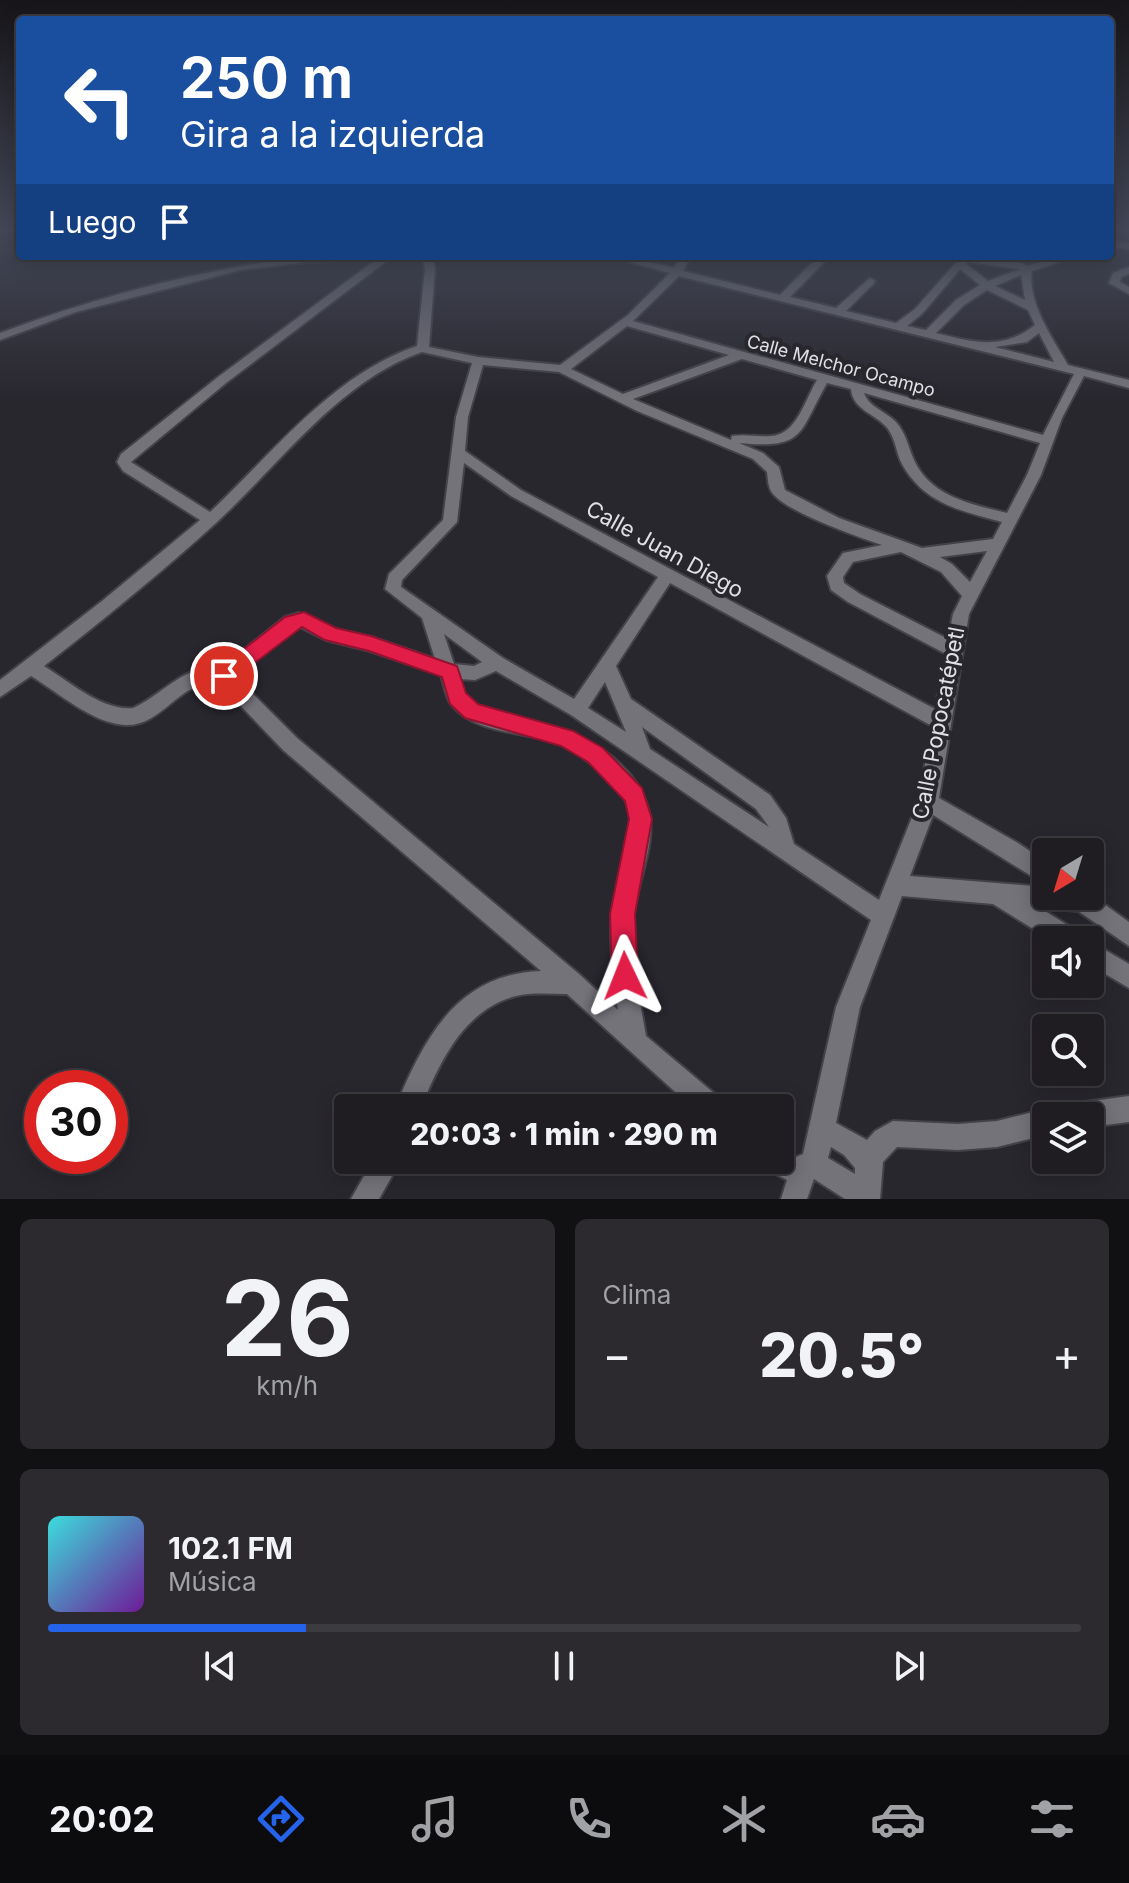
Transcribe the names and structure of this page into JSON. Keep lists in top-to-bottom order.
{
  "streets": {
    "street": ["Calle Melchor Ocampo", "Calle Juan Diego", "Calle Popocatépetl"]
  },
  "crossings": [
    ["Calle Melchor Ocampo", "Calle Popocatépetl"],
    ["Calle Juan Diego", "Calle Popocatépetl"]
  ],
  "north": "bottom left",
  "page": {
    "turn": ["250 m", "Gira a la izquierda"],
    "then": "Luego",
    "limit": "30",
    "trip": "20:03 · 1 min · 290 m",
    "tile": [
      ["26", "km/h"],
      "Clima"
    ],
    "heat": ["−", "20.5°", "+"],
    "song": ["102.1 FM", "Música"],
    "tabs": "20:02"
  }
}
